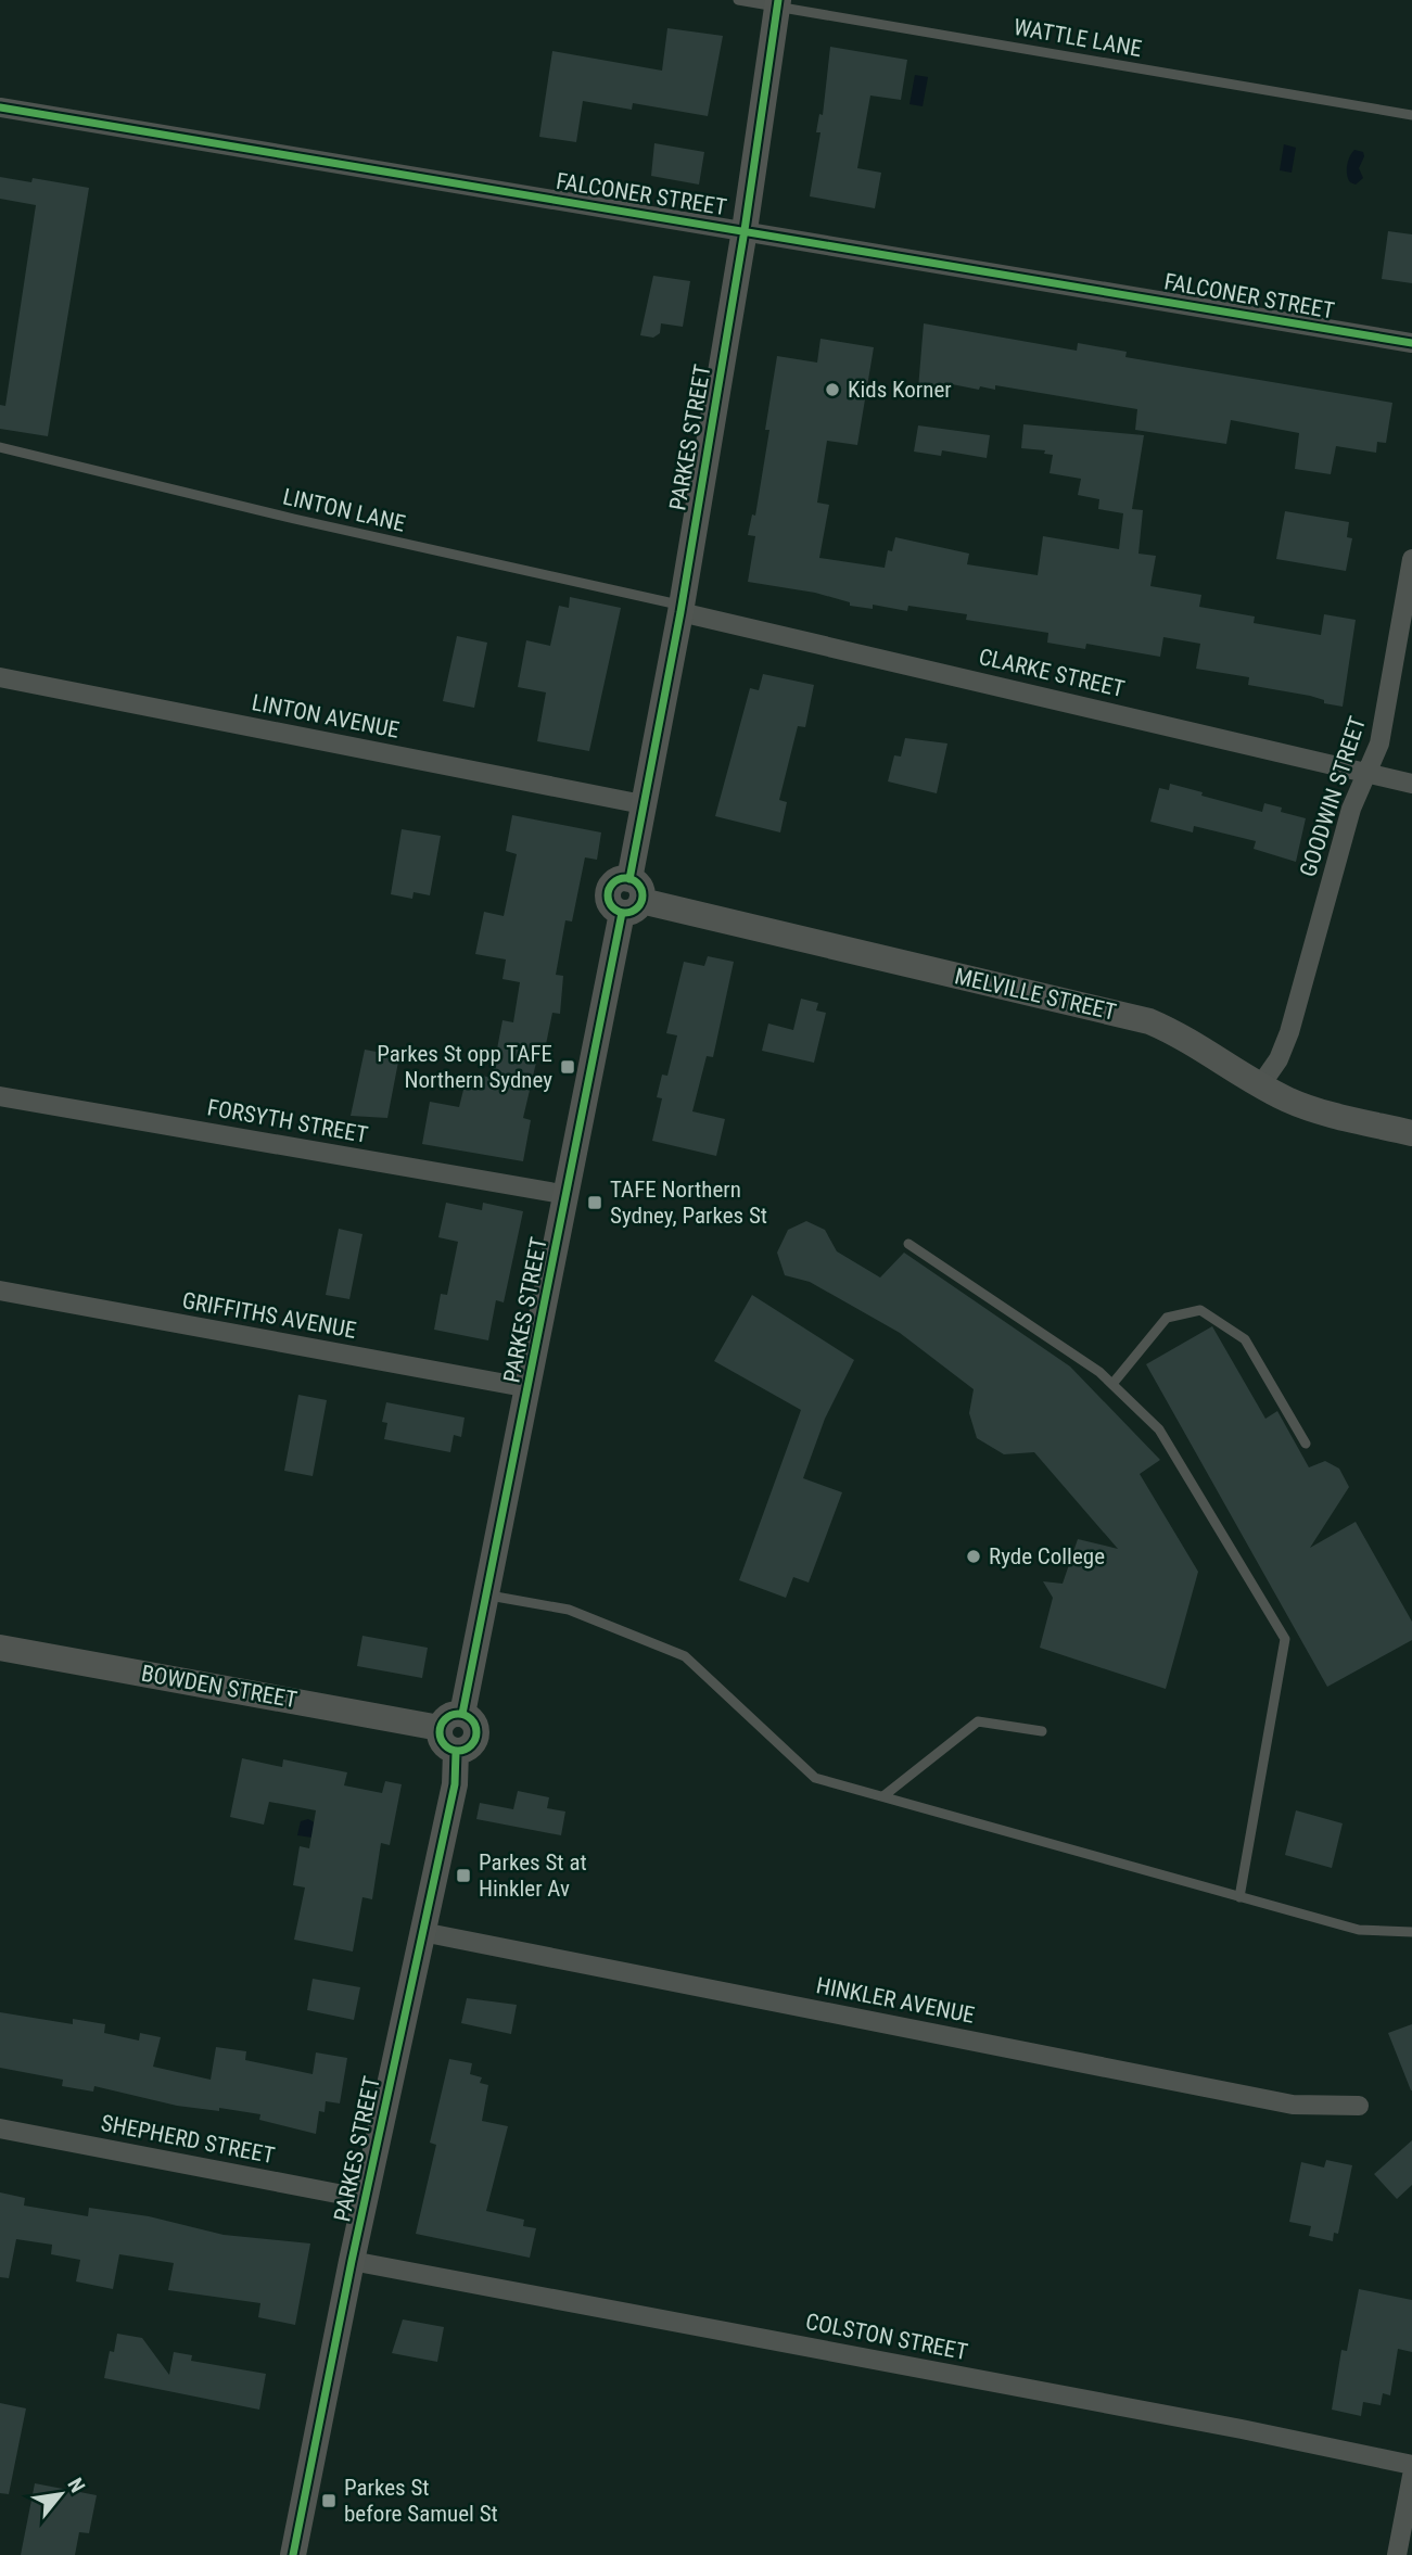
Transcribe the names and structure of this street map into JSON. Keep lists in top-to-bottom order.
{
  "streets": {
    "street": [
      "FALCONER STREET",
      "PARKES STREET",
      "CLARKE STREET",
      "LINTON AVENUE",
      "GOODWIN STREET",
      "MELVILLE STREET",
      "FORSYTH STREET",
      "GRIFFITHS AVENUE",
      "BOWDEN STREET",
      "HINKLER AVENUE",
      "SHEPHERD STREET",
      "COLSTON STREET"
    ],
    "lane": ["WATTLE LANE", "LINTON LANE"]
  },
  "crossings": [
    ["WATTLE LANE", "PARKES STREET"],
    ["FALCONER STREET", "PARKES STREET"],
    ["PARKES STREET", "LINTON LANE"],
    ["PARKES STREET", "CLARKE STREET"],
    ["PARKES STREET", "LINTON AVENUE"],
    ["PARKES STREET", "MELVILLE STREET"],
    ["PARKES STREET", "FORSYTH STREET"],
    ["PARKES STREET", "GRIFFITHS AVENUE"],
    ["PARKES STREET", "BOWDEN STREET"],
    ["PARKES STREET", "HINKLER AVENUE"],
    ["PARKES STREET", "SHEPHERD STREET"],
    ["PARKES STREET", "COLSTON STREET"],
    ["LINTON LANE", "CLARKE STREET"],
    ["CLARKE STREET", "GOODWIN STREET"],
    ["GOODWIN STREET", "MELVILLE STREET"]
  ],
  "places": {
    "other": ["Kids Korner", "Ryde College"],
    "transit": [
      "Parkes St opp TAFE Northern Sydney",
      "TAFE Northern Sydney, Parkes St",
      "Parkes St at Hinkler Av",
      "Parkes St before Samuel St"
    ]
  },
  "north": "top right"
}
